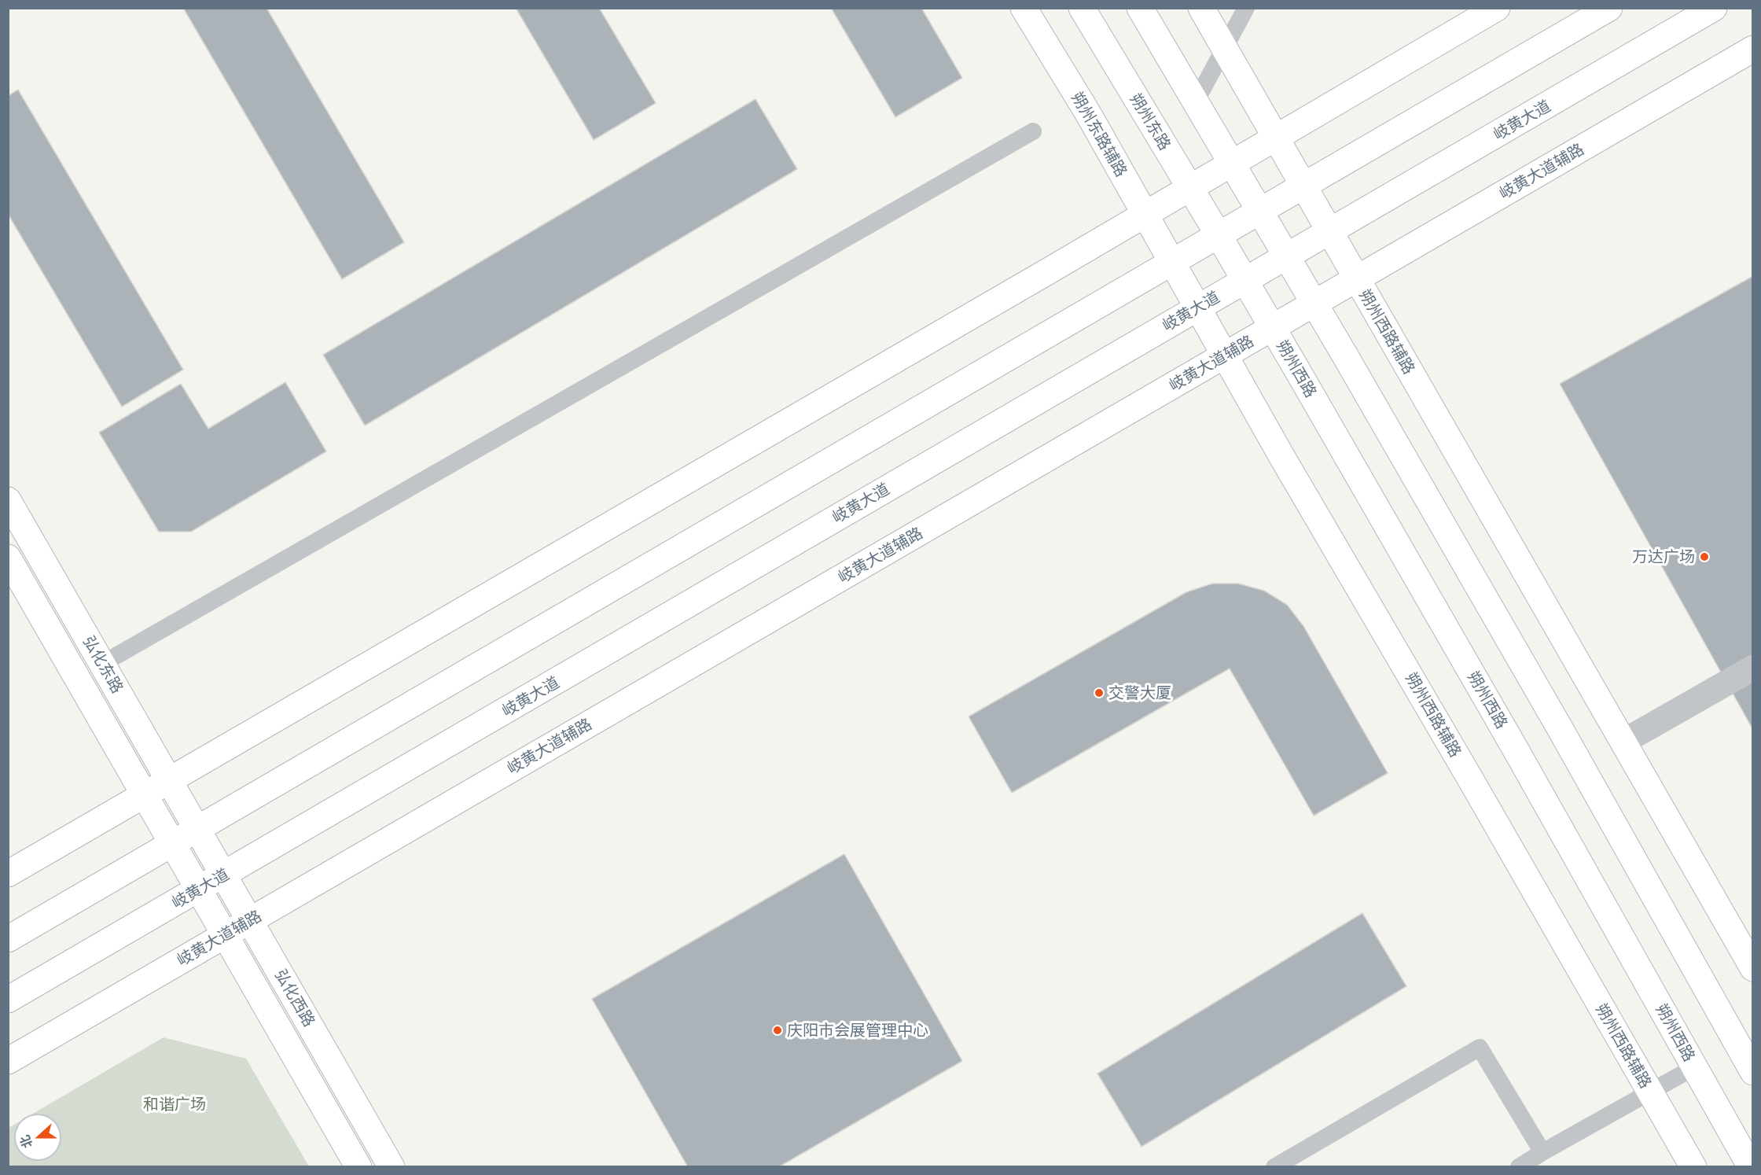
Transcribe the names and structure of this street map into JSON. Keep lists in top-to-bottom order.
{
  "streets": {
    "main road": [
      "岐黄大道",
      "朔州东路",
      "朔州东路辅路",
      "岐黄大道辅路",
      "朔州西路辅路",
      "朔州西路",
      "弘化东路",
      "弘化西路"
    ]
  },
  "crossings": [
    ["岐黄大道", "朔州西路辅路"],
    ["岐黄大道", "朔州西路"],
    ["岐黄大道", "弘化西路"],
    ["朔州东路", "朔州西路"],
    ["朔州东路辅路", "朔州西路辅路"],
    ["岐黄大道辅路", "朔州西路辅路"],
    ["岐黄大道辅路", "朔州西路"],
    ["岐黄大道辅路", "弘化西路"],
    ["弘化东路", "弘化西路"]
  ],
  "parks": ["和谐广场"],
  "places": ["万达广场", "交警大厦", "庆阳市会展管理中心"],
  "north": "left"
}
